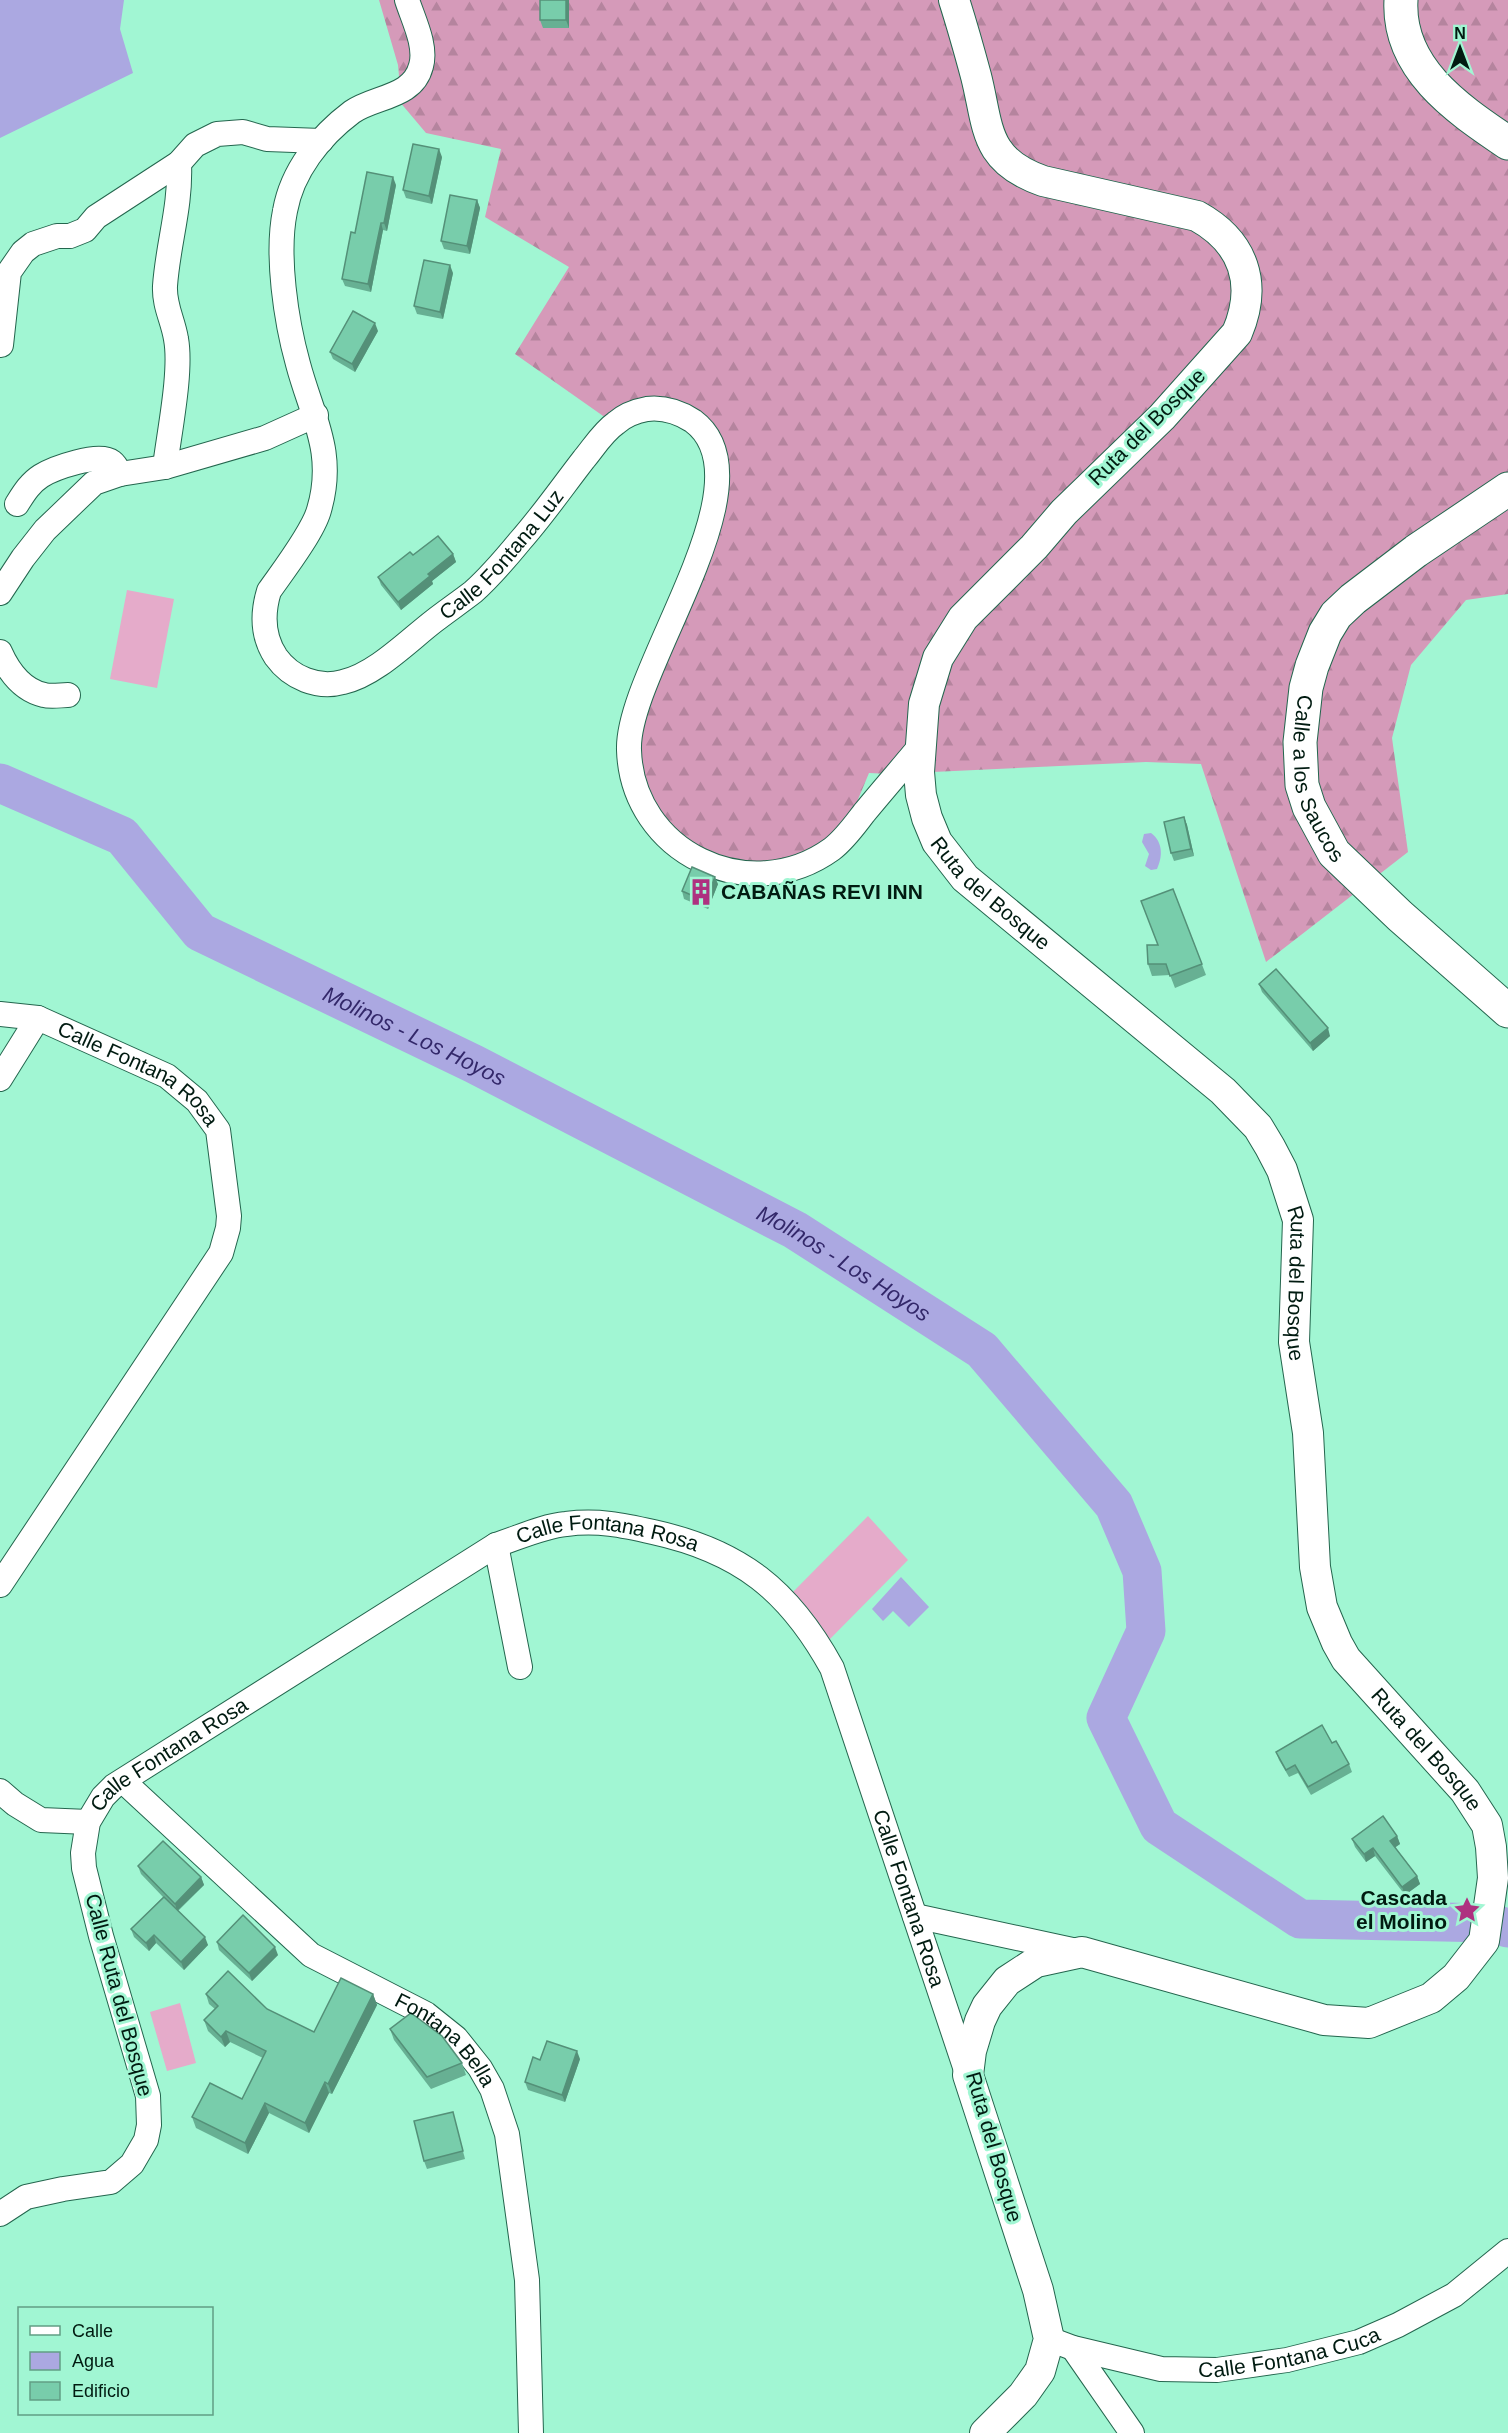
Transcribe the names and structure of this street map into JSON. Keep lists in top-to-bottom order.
{
  "streets": {
    "main road": ["Calle a los Saucos"],
    "street": [
      "Ruta del Bosque",
      "Calle Fontana Luz",
      "Calle Fontana Rosa",
      "Calle Ruta del Bosque",
      "Fontana Bella",
      "Calle Fontana Cuca"
    ]
  },
  "crossings": [
    ["Ruta del Bosque", "Calle Fontana Luz"],
    ["Ruta del Bosque", "Calle Fontana Rosa"],
    ["Ruta del Bosque", "Calle Fontana Cuca"],
    ["Calle Fontana Rosa", "Calle Ruta del Bosque"],
    ["Calle Fontana Rosa", "Fontana Bella"]
  ],
  "water": ["Molinos - Los Hoyos"],
  "places": {
    "building": ["CABAÑAS REVI INN"],
    "place": ["Cascada el Molino"]
  },
  "legend": ["Calle", "Agua", "Edificio"],
  "north": "top"
}
